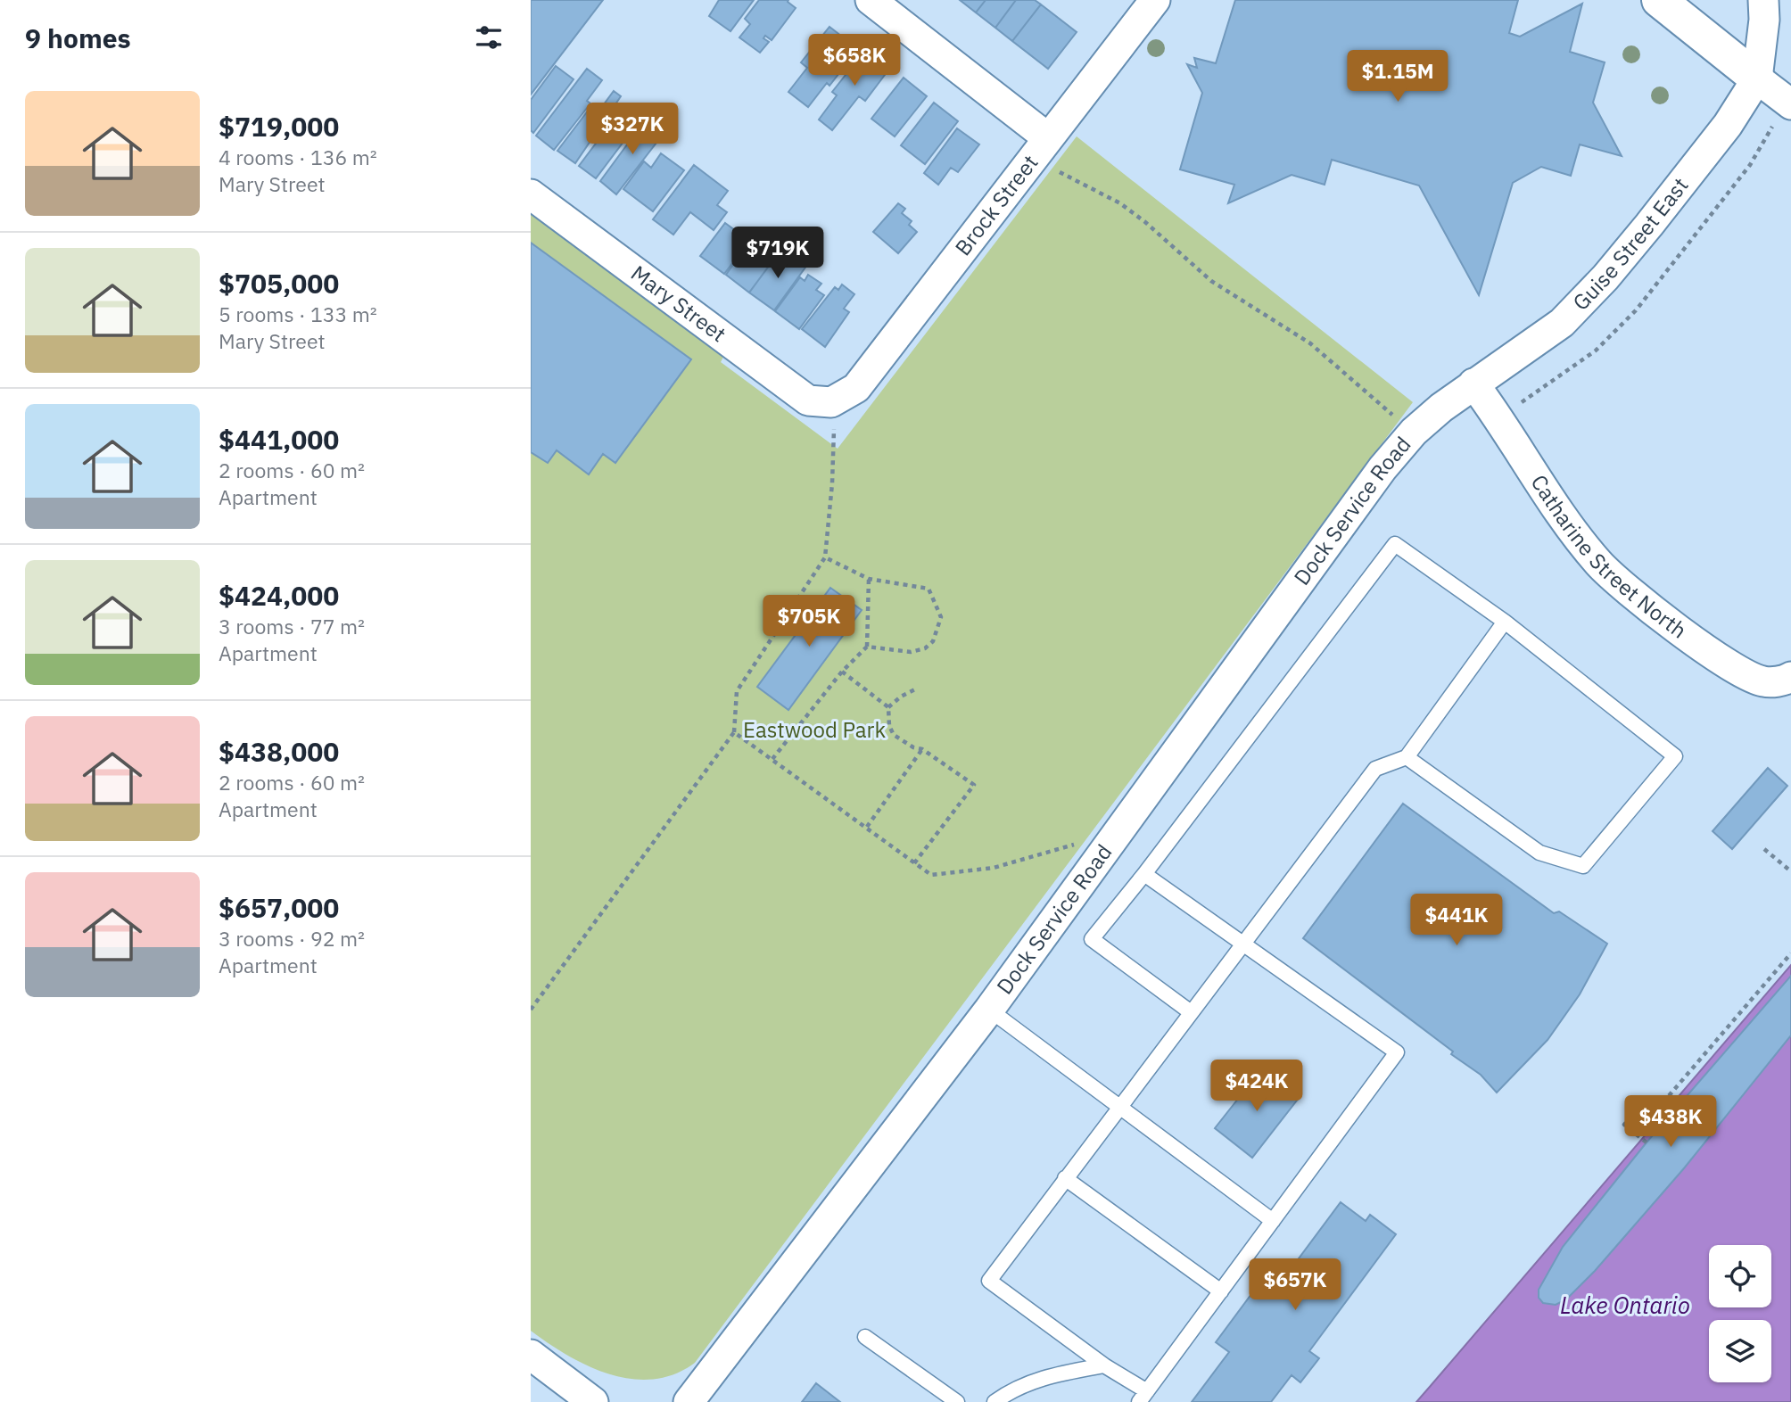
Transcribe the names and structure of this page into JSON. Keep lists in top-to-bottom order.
{
  "streets": {
    "street": [
      "Brock Street",
      "Guise Street East",
      "Mary Street",
      "Dock Service Road",
      "Catharine Street North"
    ]
  },
  "crossings": [
    ["Brock Street", "Mary Street"],
    ["Guise Street East", "Dock Service Road"],
    ["Guise Street East", "Catharine Street North"]
  ],
  "water": ["Lake Ontario"],
  "parks": ["Eastwood Park"],
  "page": {
    "heading": "9 homes",
    "price": [
      "$658K",
      "$1.15M",
      "$327K",
      "$719K",
      "$705K",
      "$441K",
      "$424K",
      "$438K",
      "$657K"
    ],
    "list": [
      {
        "name": "$719,000",
        "note": "4 rooms · 136 m² · Mary Street"
      },
      {
        "name": "$705,000",
        "note": "5 rooms · 133 m² · Mary Street"
      },
      {
        "name": "$441,000",
        "note": "2 rooms · 60 m² · Apartment"
      },
      {
        "name": "$424,000",
        "note": "3 rooms · 77 m² · Apartment"
      },
      {
        "name": "$438,000",
        "note": "2 rooms · 60 m² · Apartment"
      },
      {
        "name": "$657,000",
        "note": "3 rooms · 92 m² · Apartment"
      }
    ]
  }
}
